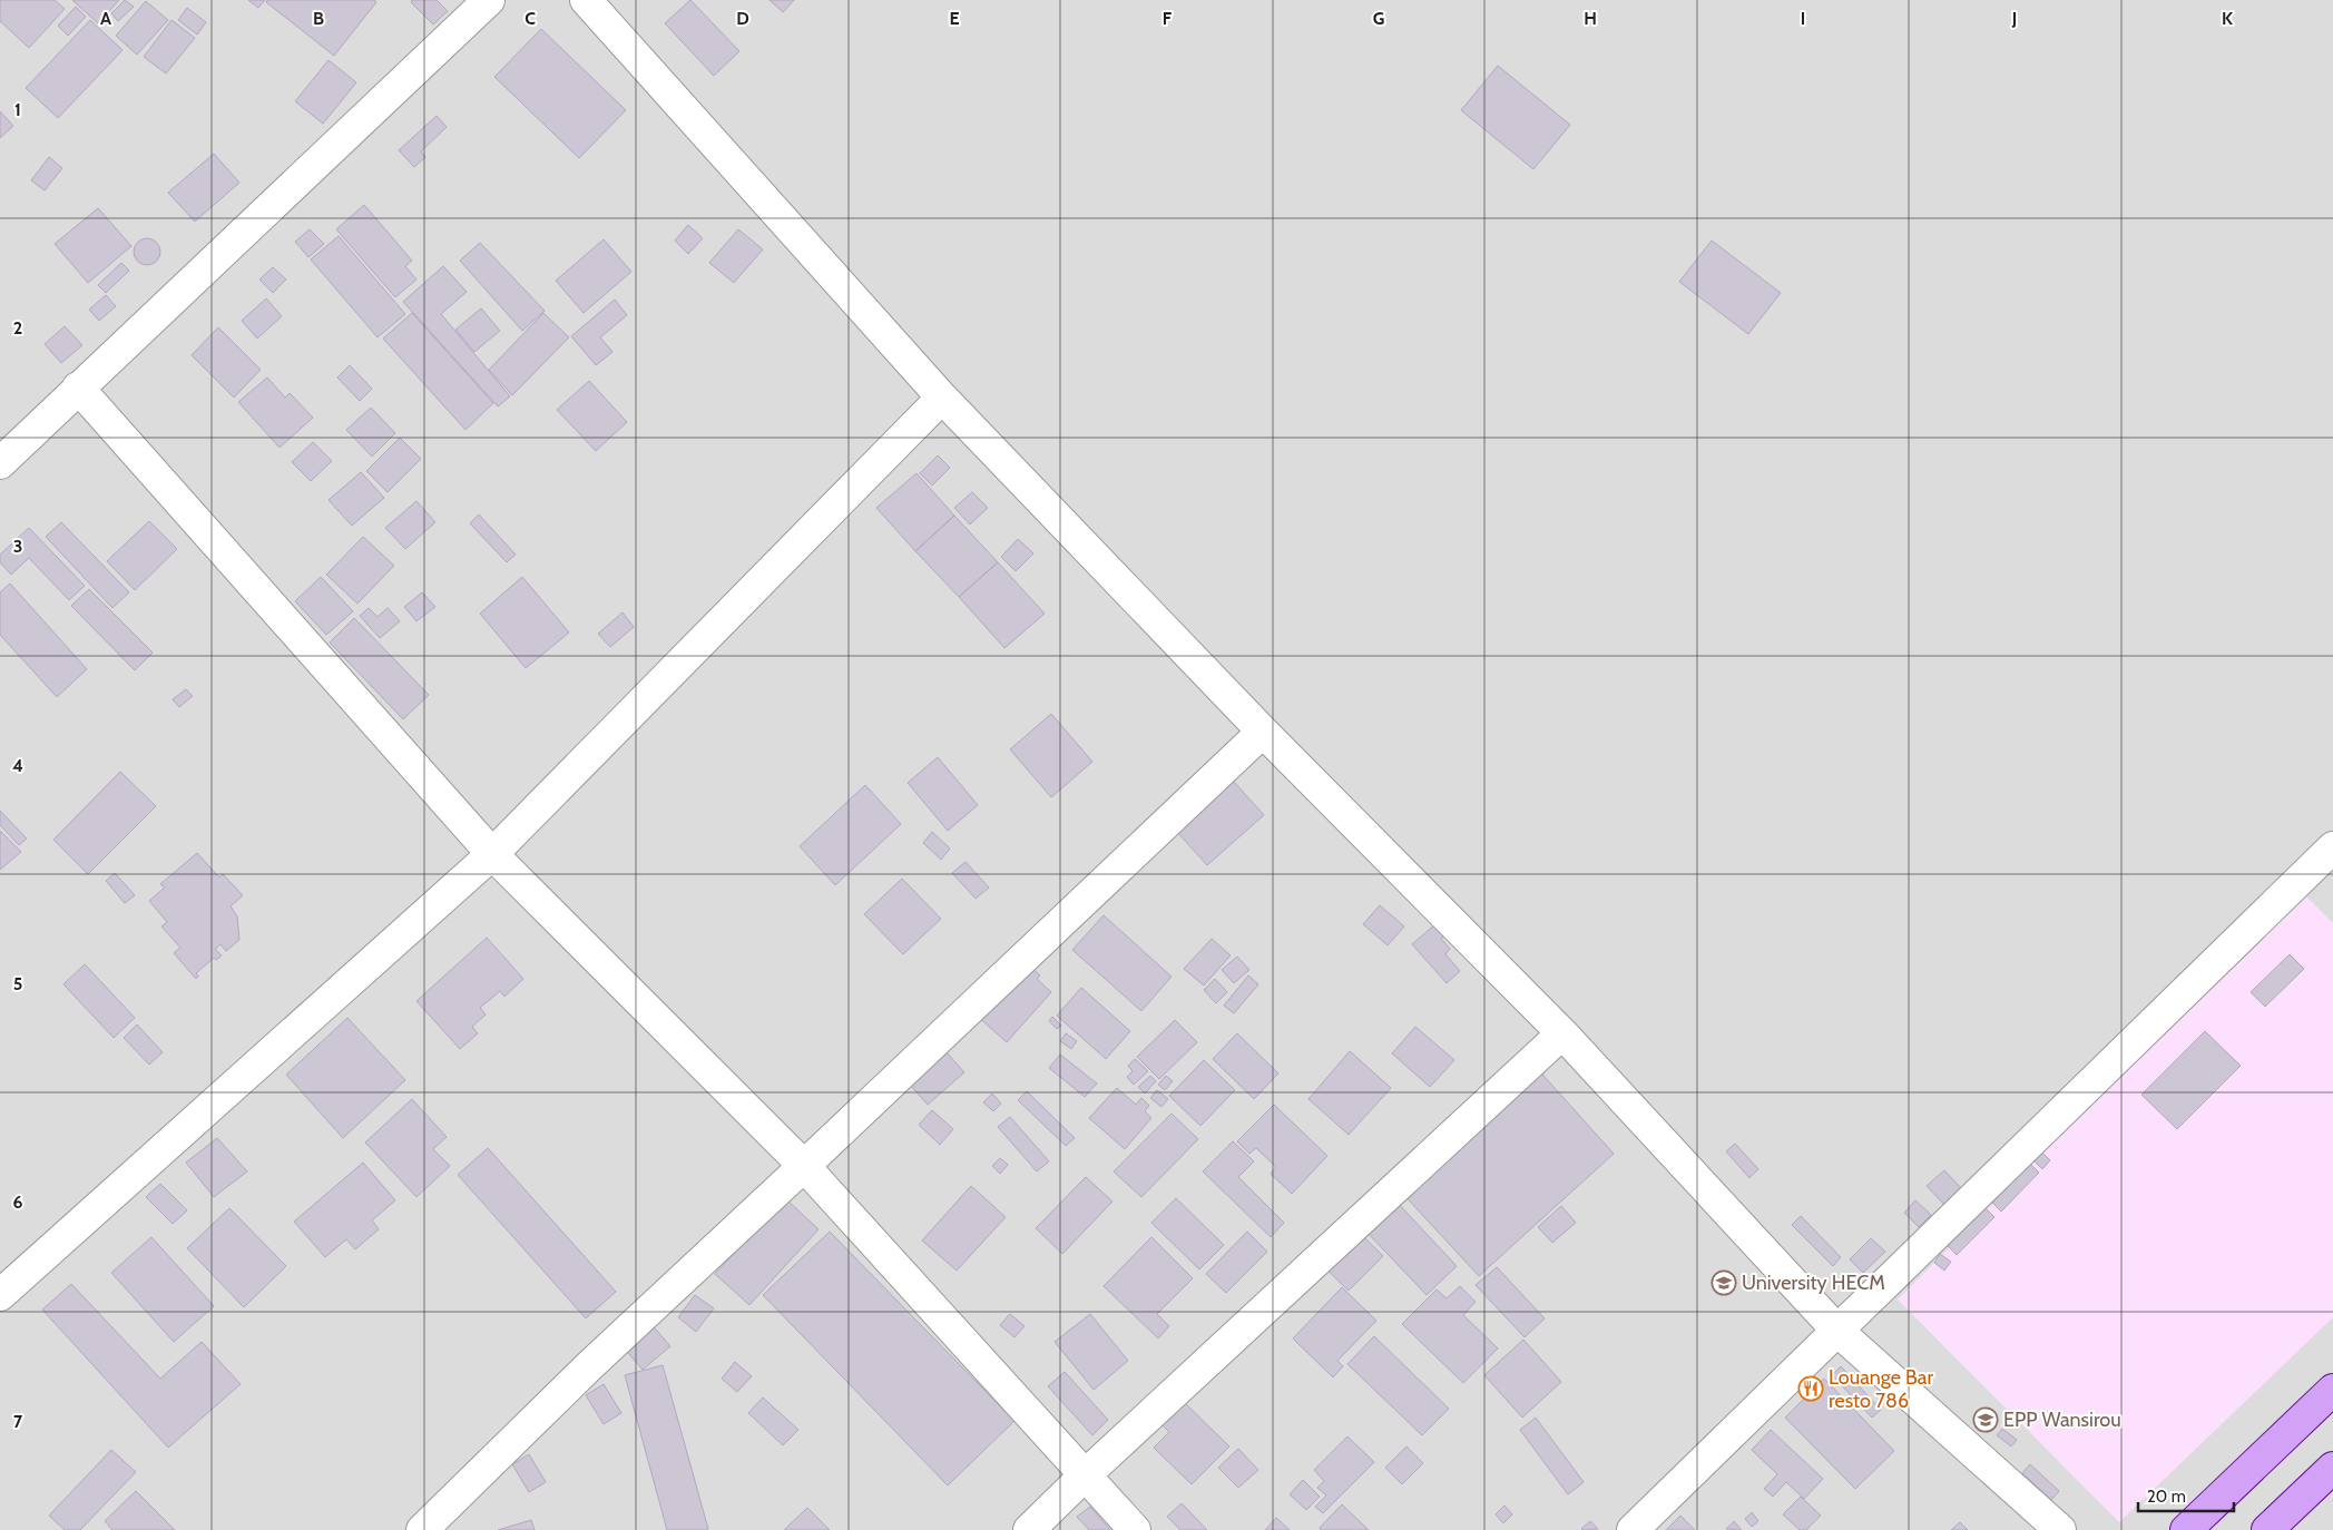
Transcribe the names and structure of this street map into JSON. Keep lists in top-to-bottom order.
{
  "places": {
    "school or university": ["University HECM", "EPP Wansirou"],
    "restaurant": ["Louange Bar resto 786"]
  },
  "scale_bar": "20 m",
  "grid": {
    "columns": [
      "A",
      "B",
      "C",
      "D",
      "E",
      "F",
      "G",
      "H",
      "I",
      "J",
      "K"
    ],
    "rows": [
      "1",
      "2",
      "3",
      "4",
      "5",
      "6",
      "7"
    ]
  }
}
